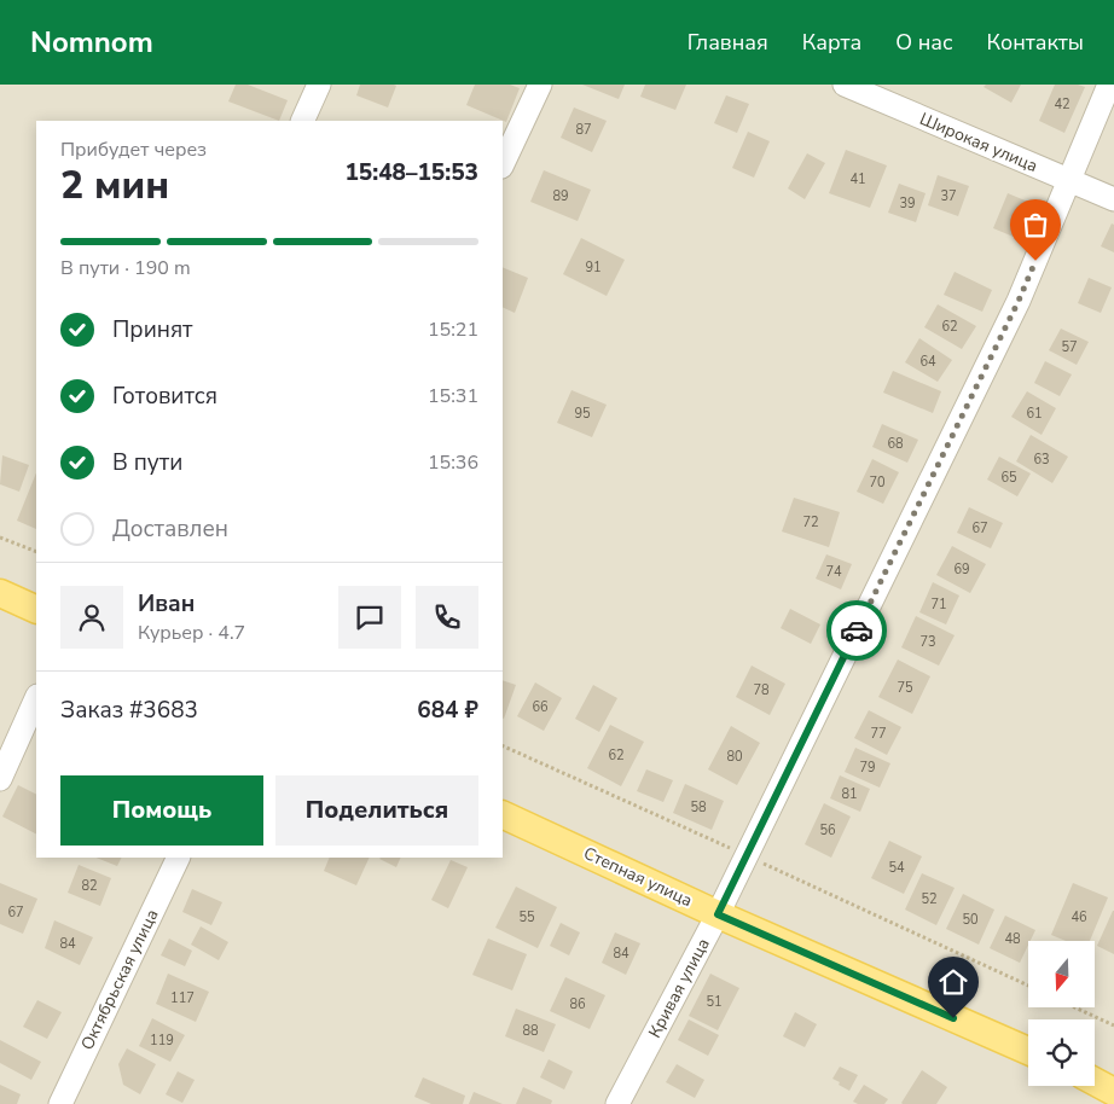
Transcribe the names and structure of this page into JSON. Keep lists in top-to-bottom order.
{
  "streets": {
    "main road": ["Степная улица"],
    "street": ["Широкая улица", "Октябрьская улица", "Кривая улица"]
  },
  "crossings": [
    ["Широкая улица", "Кривая улица"],
    ["Степная улица", "Кривая улица"]
  ],
  "house_numbers": [
    "42",
    "87",
    "41",
    "89",
    "37",
    "39",
    "91",
    "62",
    "57",
    "64",
    "95",
    "61",
    "68",
    "63",
    "65",
    "70",
    "72",
    "67",
    "69",
    "74",
    "71",
    "73",
    "75",
    "78",
    "66",
    "77",
    "62",
    "80",
    "79",
    "81",
    "58",
    "56",
    "54",
    "82",
    "52",
    "67",
    "55",
    "46",
    "50",
    "48",
    "84",
    "84",
    "117",
    "51",
    "86",
    "88",
    "119"
  ],
  "north": "bottom",
  "page": {
    "header": "Nomnom",
    "nav": [
      "Главная",
      "Карта",
      "О нас",
      "Контакты"
    ],
    "heading": ["2 мин", "Прибудет через", "15:48–15:53"],
    "panel": [
      "Иван",
      "Курьер · 4.7",
      "Заказ #3683",
      "684 ₽"
    ],
    "bar": "В пути · 190 m",
    "list": [
      ["Принят", "15:21"],
      ["Готовится", "15:31"],
      ["В пути", "15:36"],
      "Доставлен"
    ],
    "buttons": ["Помощь", "Поделиться"]
  }
}
